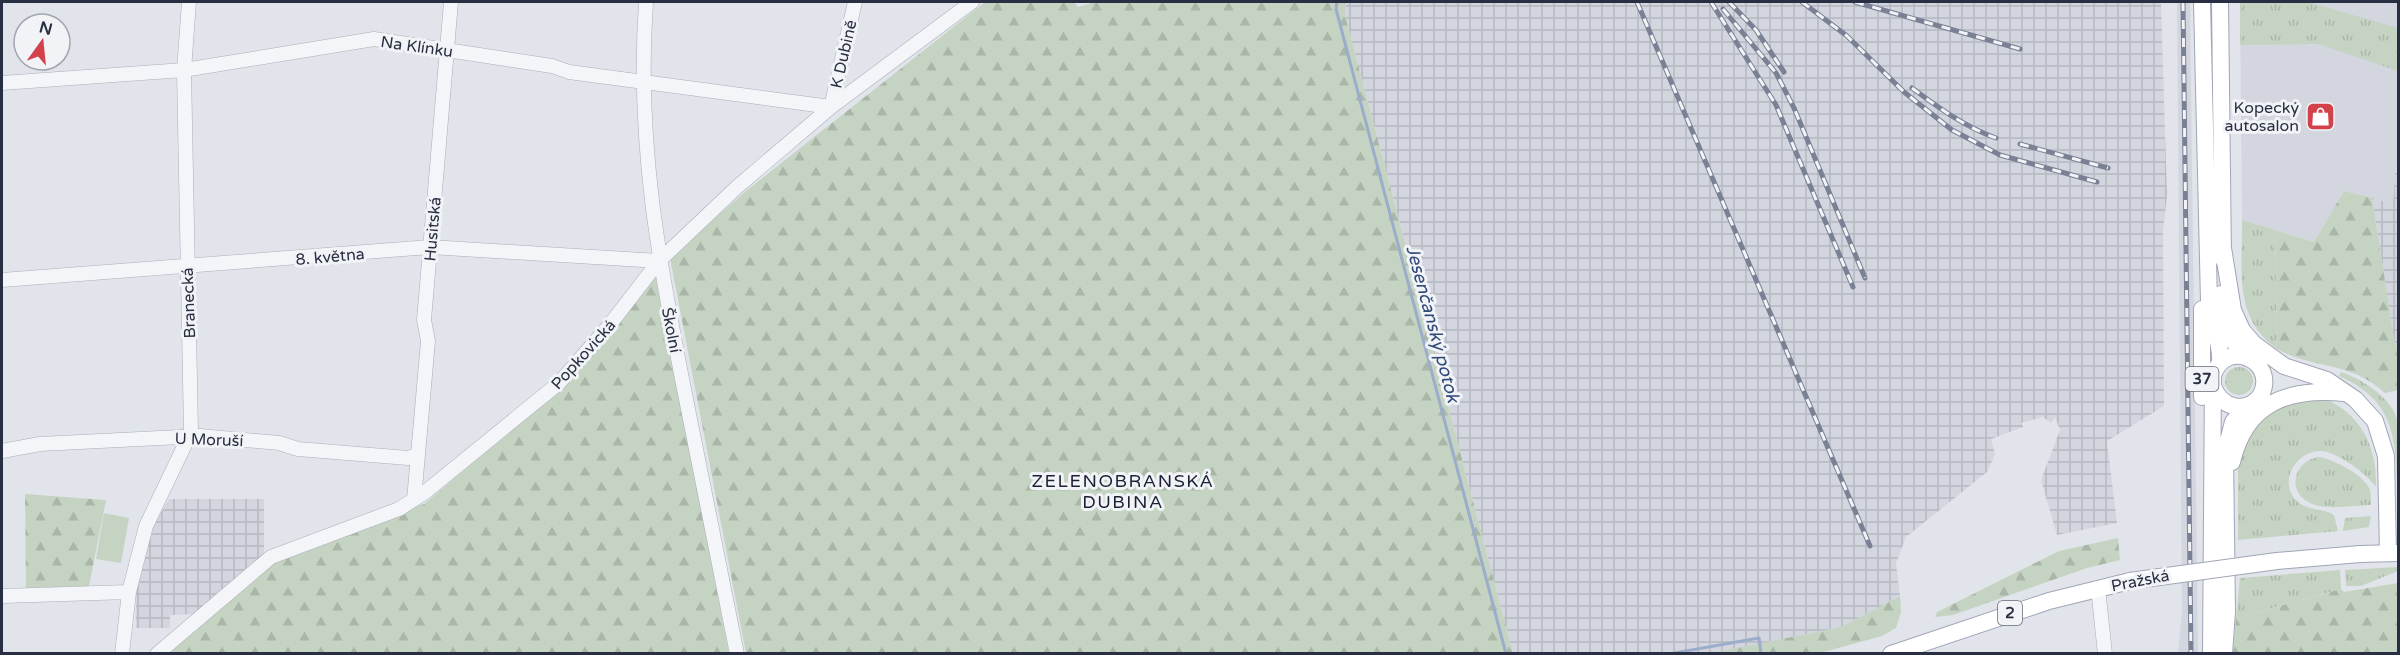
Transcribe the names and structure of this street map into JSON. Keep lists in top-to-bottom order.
{
  "streets": {
    "main road": ["37", "Pražská", "2"],
    "street": [
      "Na Klínku",
      "K Dubině",
      "Husitská",
      "8. května",
      "Branecká",
      "Školní",
      "Popkovická",
      "U Moruší"
    ]
  },
  "crossings": [
    ["Na Klínku", "K Dubině"],
    ["Na Klínku", "Husitská"],
    ["Na Klínku", "Branecká"],
    ["Na Klínku", "Školní"],
    ["Na Klínku", "Popkovická"],
    ["K Dubině", "Popkovická"],
    ["Husitská", "8. května"],
    ["Husitská", "Popkovická"],
    ["Husitská", "U Moruší"],
    ["8. května", "Branecká"],
    ["8. května", "Školní"],
    ["8. května", "Popkovická"],
    ["Branecká", "U Moruší"],
    ["Školní", "Popkovická"]
  ],
  "districts": ["ZELENOBRANSKÁ DUBINA"],
  "water": ["Jesenčanský potok"],
  "places": {
    "shop": ["Kopecký autosalon"]
  },
  "north": "top"
}
